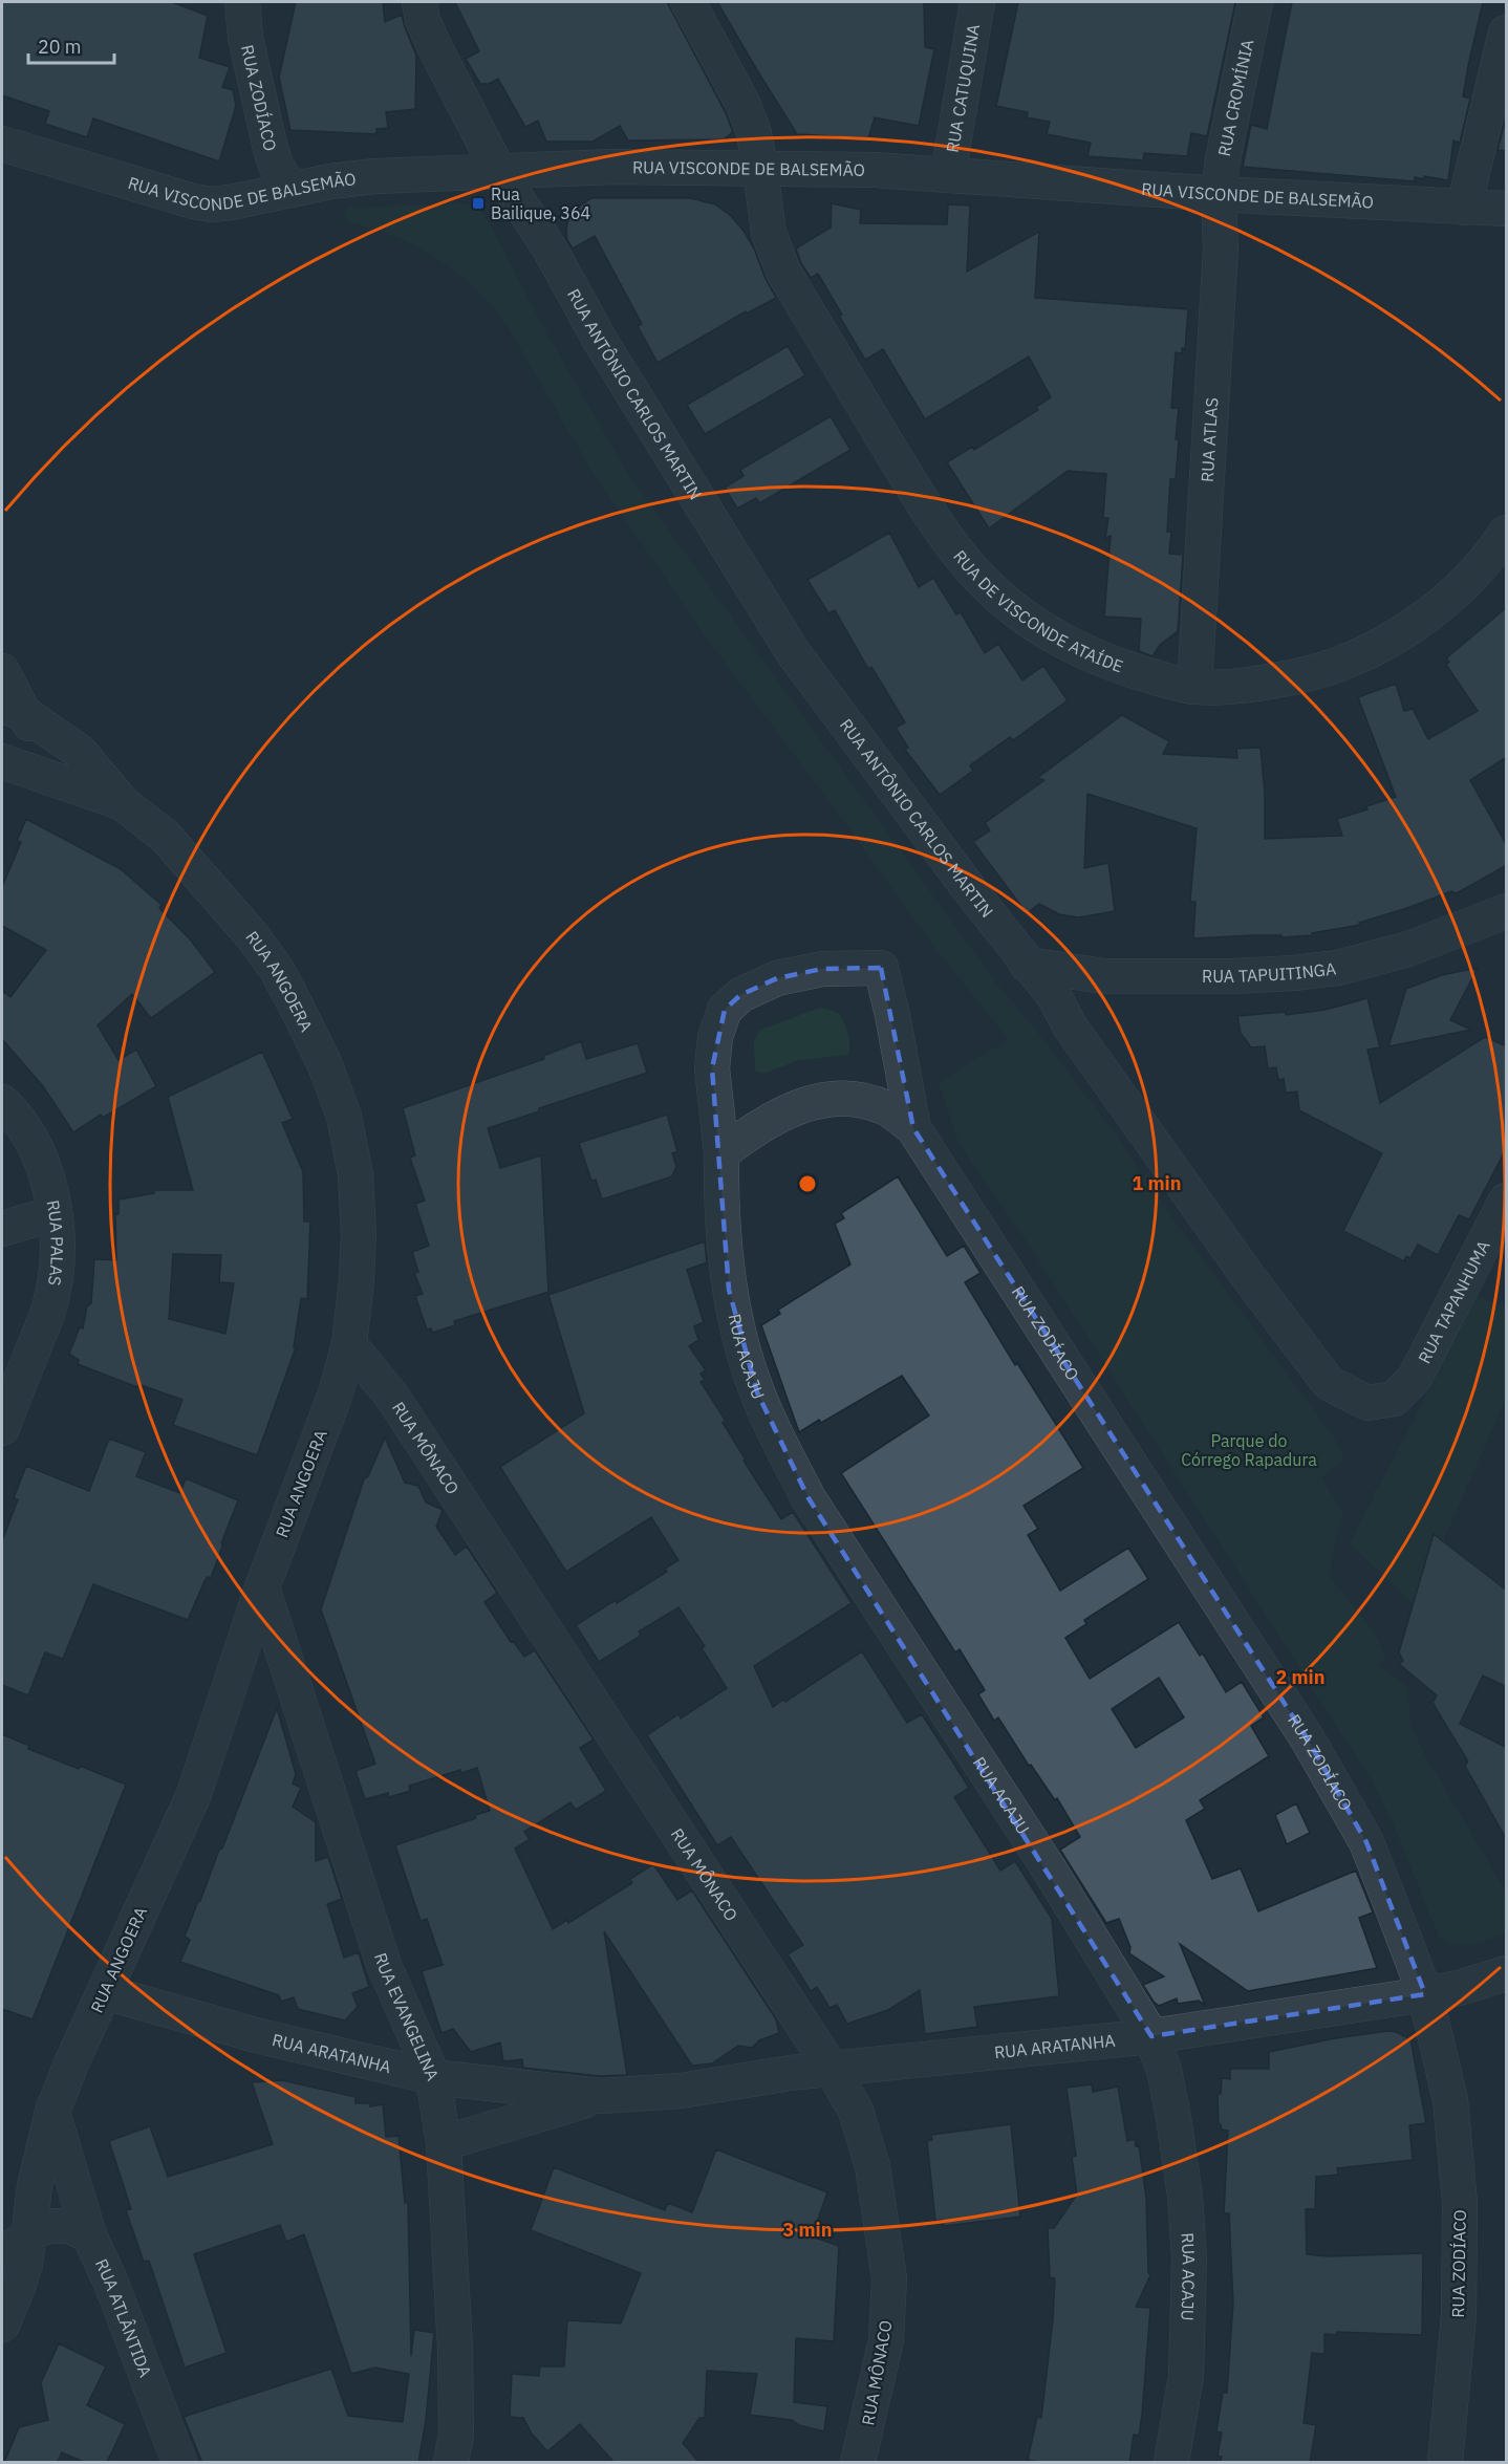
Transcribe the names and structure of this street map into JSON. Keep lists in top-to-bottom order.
{
  "streets": {
    "street": [
      "RUA CATUQUINA",
      "RUA ZODÍACO",
      "RUA CROMÍNIA",
      "RUA VISCONDE DE BALSEMÃO",
      "RUA ANTÔNIO CARLOS MARTIN",
      "RUA ATLAS",
      "RUA DE VISCONDE ATAÍDE",
      "RUA TAPUITINGA",
      "RUA ANGOERA",
      "RUA PALAS",
      "RUA TAPANHUMA",
      "RUA ACAJU",
      "RUA MÔNACO",
      "RUA EVANGELINA",
      "RUA ARATANHA",
      "RUA ATLÂNTIDA"
    ]
  },
  "crossings": [
    ["RUA CATUQUINA", "RUA VISCONDE DE BALSEMÃO"],
    ["RUA ZODÍACO", "RUA VISCONDE DE BALSEMÃO"],
    ["RUA ZODÍACO", "RUA ACAJU"],
    ["RUA ZODÍACO", "RUA ARATANHA"],
    ["RUA CROMÍNIA", "RUA VISCONDE DE BALSEMÃO"],
    ["RUA CROMÍNIA", "RUA ATLAS"],
    ["RUA VISCONDE DE BALSEMÃO", "RUA ANTÔNIO CARLOS MARTIN"],
    ["RUA VISCONDE DE BALSEMÃO", "RUA ATLAS"],
    ["RUA VISCONDE DE BALSEMÃO", "RUA DE VISCONDE ATAÍDE"],
    ["RUA ANTÔNIO CARLOS MARTIN", "RUA TAPUITINGA"],
    ["RUA ANTÔNIO CARLOS MARTIN", "RUA TAPANHUMA"],
    ["RUA ATLAS", "RUA DE VISCONDE ATAÍDE"],
    ["RUA ANGOERA", "RUA MÔNACO"],
    ["RUA ANGOERA", "RUA EVANGELINA"],
    ["RUA ANGOERA", "RUA ARATANHA"],
    ["RUA ANGOERA", "RUA ATLÂNTIDA"],
    ["RUA ACAJU", "RUA ARATANHA"],
    ["RUA MÔNACO", "RUA ARATANHA"],
    ["RUA EVANGELINA", "RUA ARATANHA"]
  ],
  "parks": ["Parque do Córrego Rapadura"],
  "places": {
    "transit": ["Rua Bailique, 364"]
  },
  "scale_bar": "20 m",
  "rings": ["1 min", "2 min", "3 min"]
}
